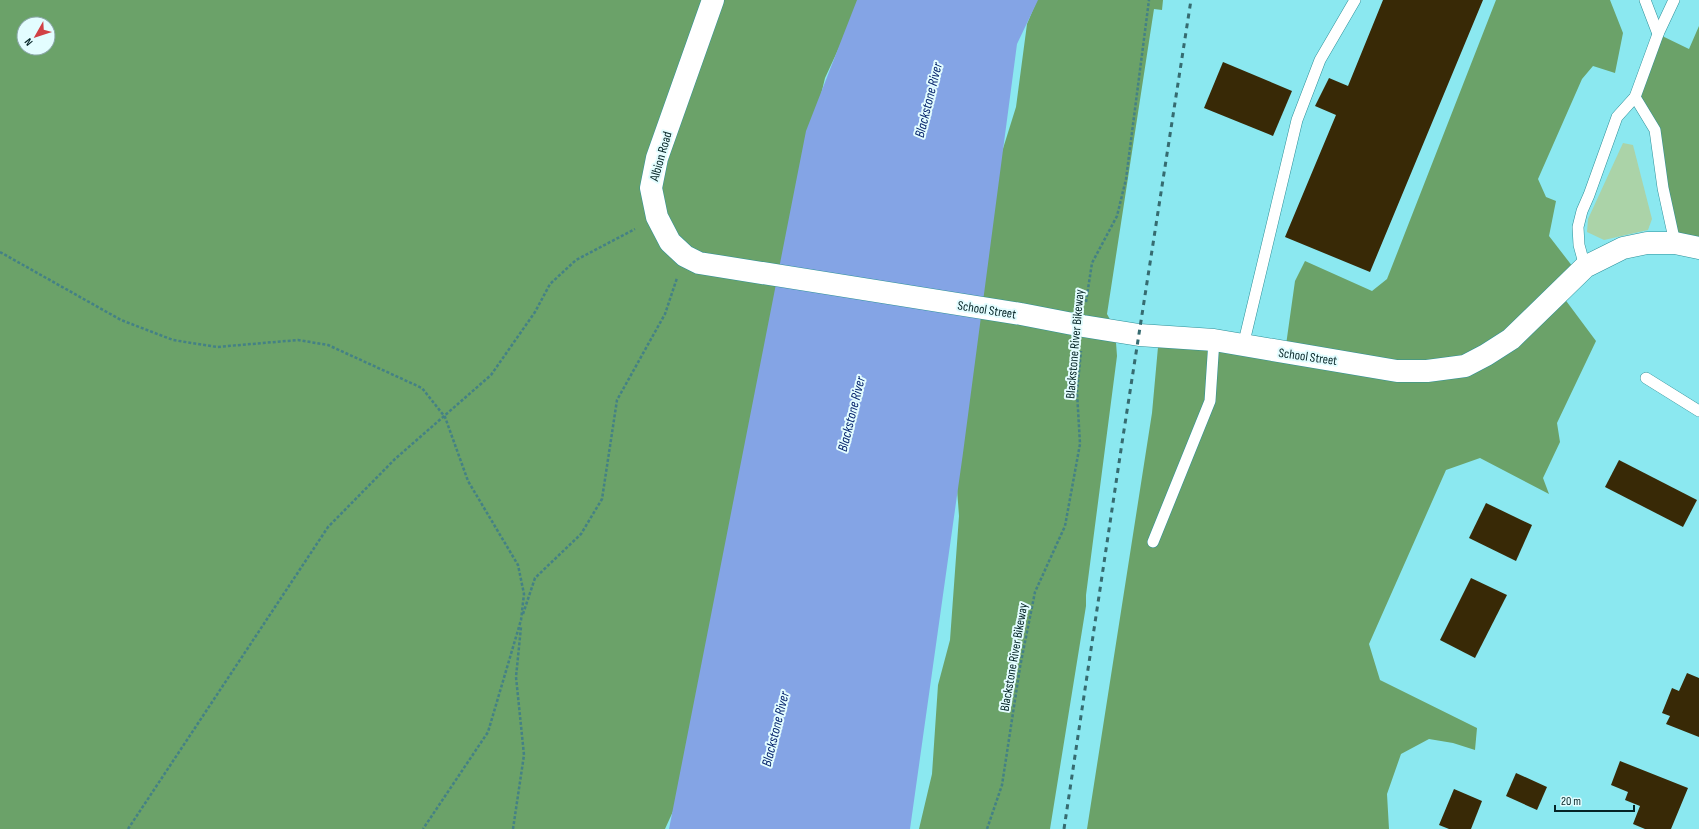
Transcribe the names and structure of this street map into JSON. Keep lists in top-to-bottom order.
{
  "streets": {
    "street": ["Albion Road", "School Street"],
    "path": ["Blackstone River Bikeway"]
  },
  "crossings": [
    ["Albion Road", "School Street"],
    ["School Street", "Blackstone River Bikeway"]
  ],
  "water": ["Blackstone River"],
  "scale_bar": "20 m",
  "north": "bottom left"
}
